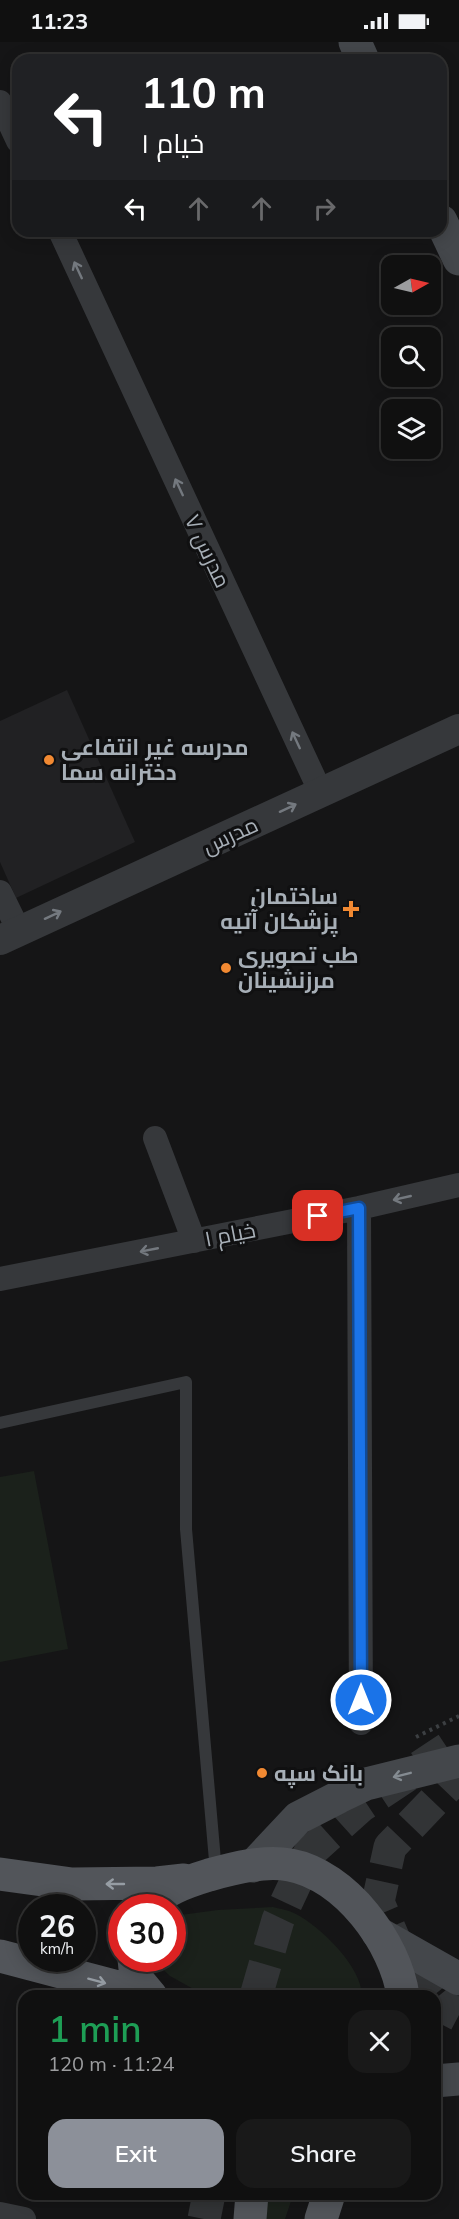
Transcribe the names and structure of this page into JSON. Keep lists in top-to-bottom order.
{
  "streets": {
    "street": ["مدرس ۷", "مدرس", "خیام ۱"]
  },
  "crossings": [
    ["مدرس ۷", "مدرس"]
  ],
  "one_way": ["مدرس ۷", "مدرس", "خیام ۱"],
  "places": {
    "other": ["مدرسه غیر انتفاعی دخترانه سما", "طب تصویری مرزنشینان", "بانک سپه"],
    "health": ["ساختمان پزشکان آتیه"]
  },
  "north": "right",
  "page": {
    "status": "11:23",
    "turn": ["110 m", "خیام ۱"],
    "speed": "26 km/h",
    "limit": "30",
    "heading": ["1 min", "120 m · 11:24"],
    "buttons": ["Exit", "Share"]
  }
}
